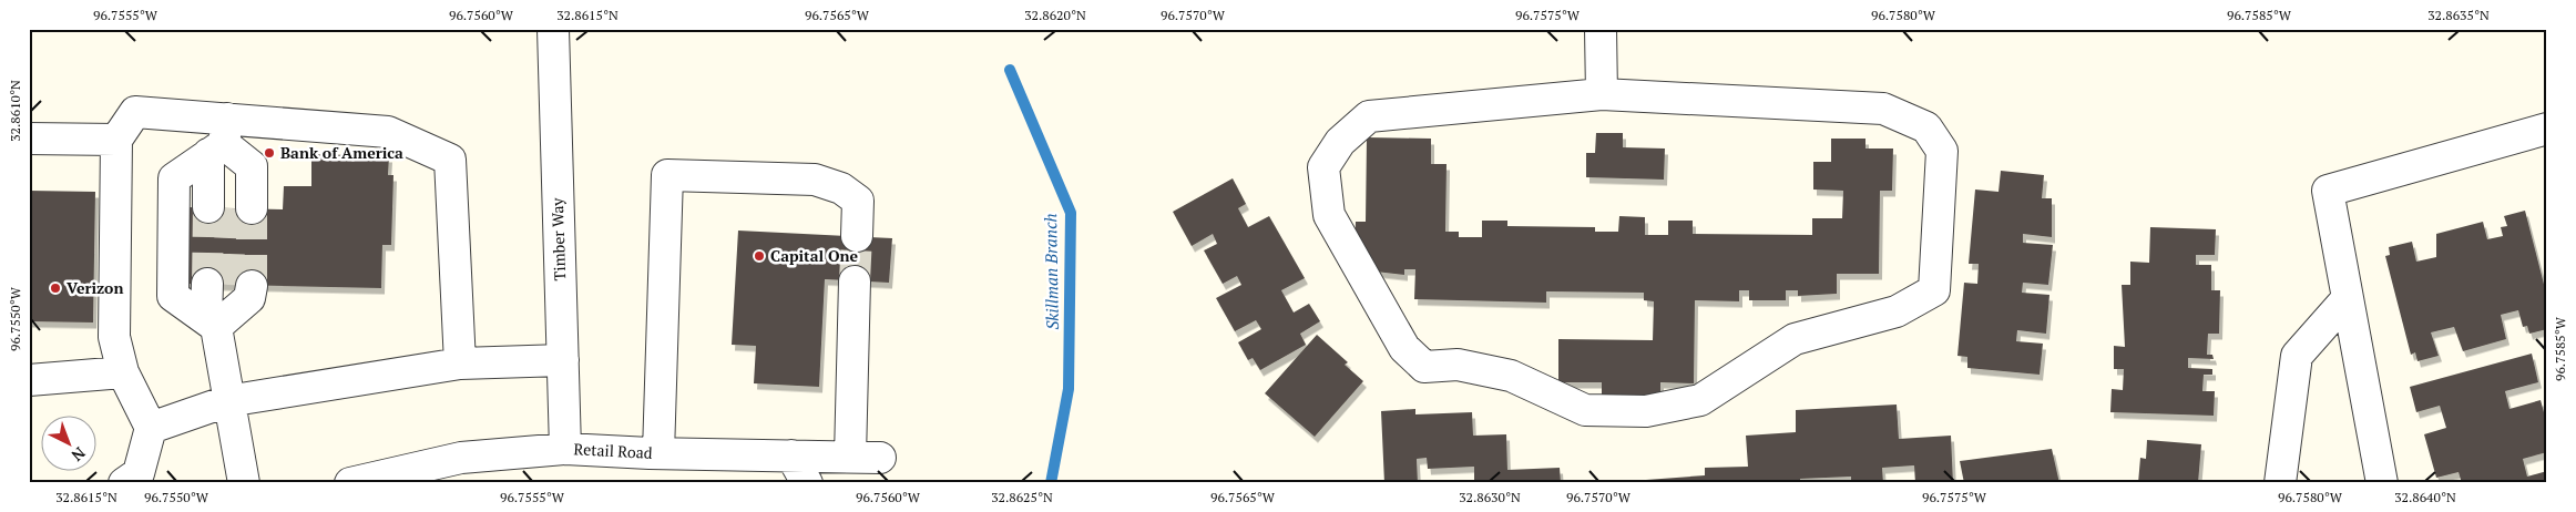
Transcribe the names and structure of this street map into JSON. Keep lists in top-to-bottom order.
{
  "streets": {
    "street": ["Timber Way", "Retail Road"]
  },
  "crossings": [
    ["Timber Way", "Retail Road"]
  ],
  "water": ["Skillman Branch"],
  "places": ["Bank of America", "Capital One", "Verizon"],
  "north": "bottom right",
  "coordinates": [
    "96.7555°W",
    "96.7560°W",
    "32.8615°N",
    "96.7565°W",
    "32.8620°N",
    "96.7570°W",
    "96.7575°W",
    "96.7580°W",
    "96.7585°W",
    "32.8635°N",
    "32.8610°N",
    "96.7550°W",
    "32.8625°N",
    "32.8630°N",
    "32.8640°N"
  ]
}
